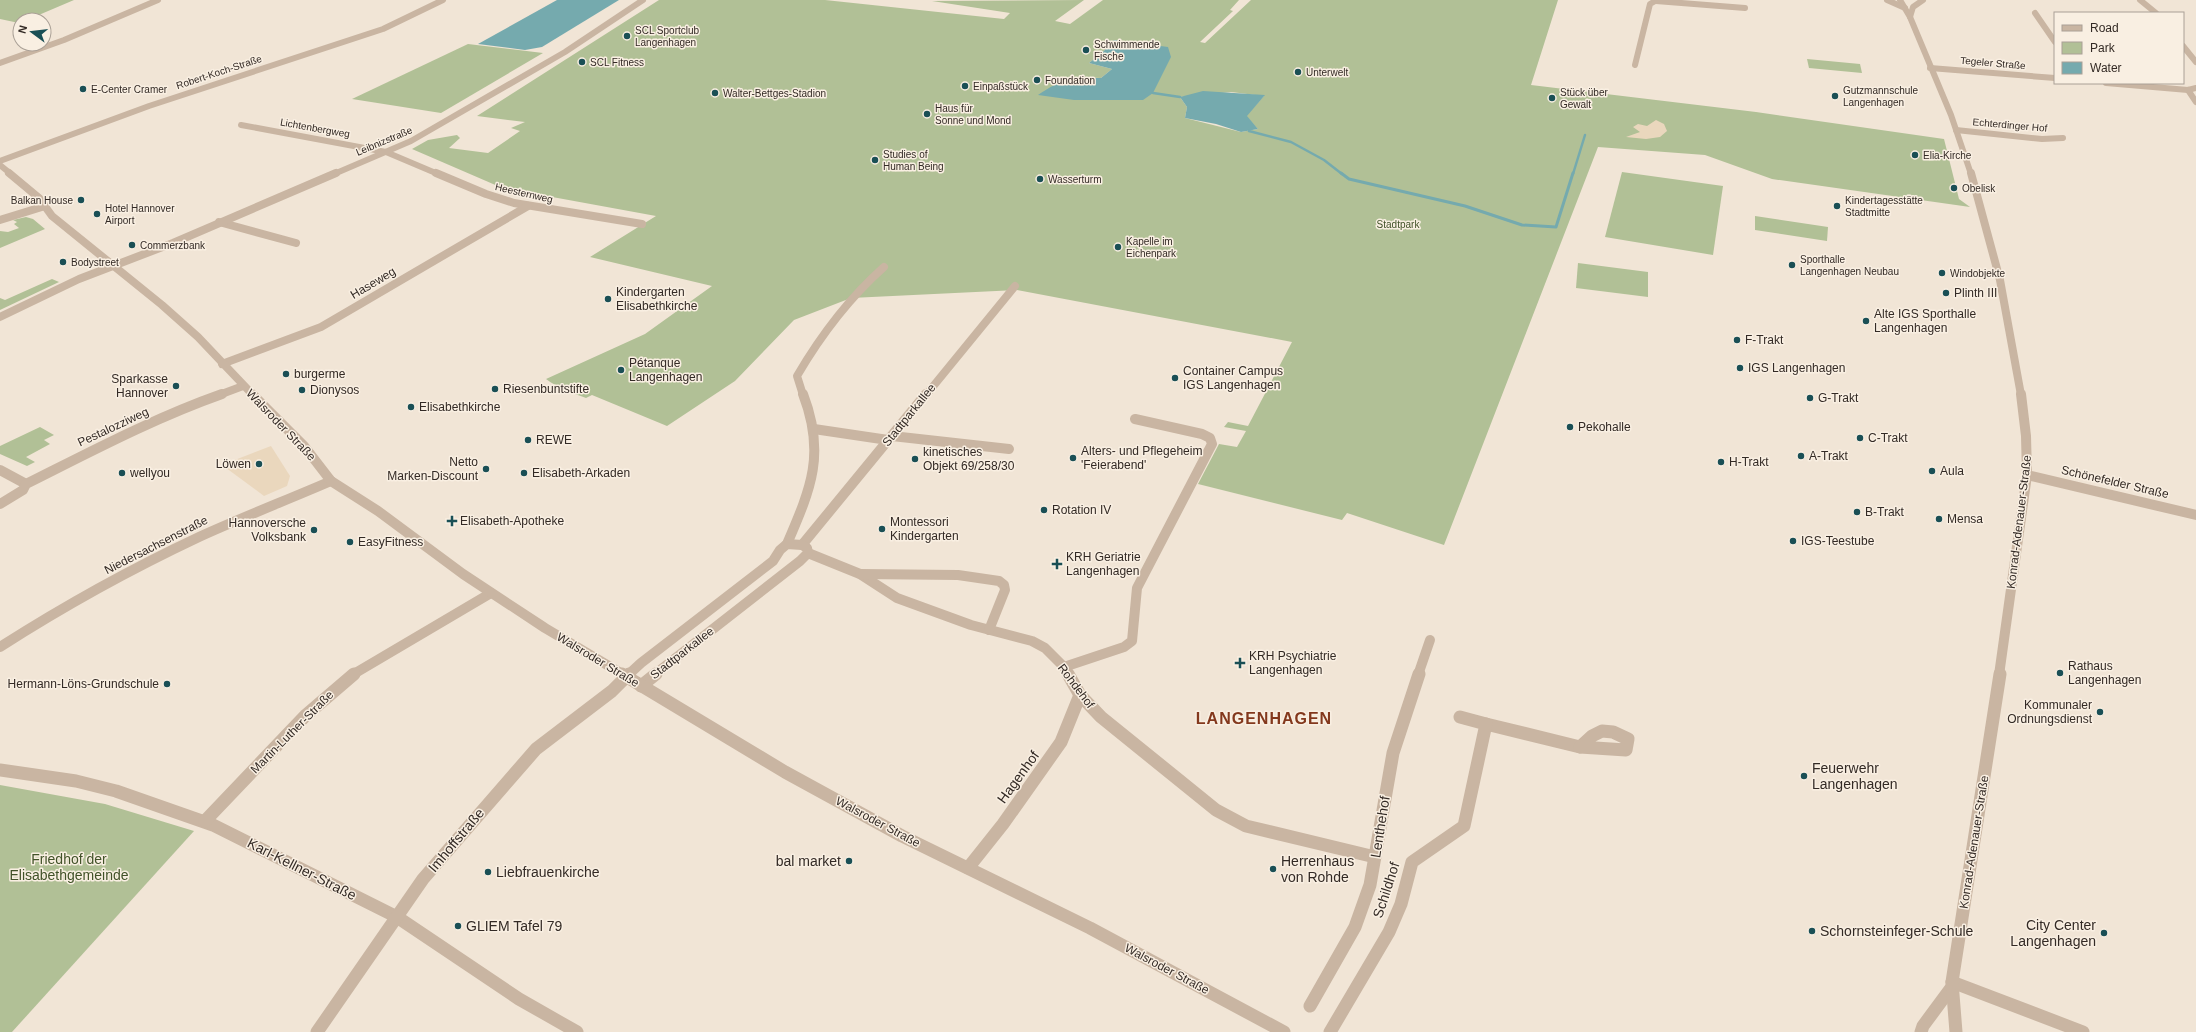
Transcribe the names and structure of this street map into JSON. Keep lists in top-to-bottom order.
{
  "streets": {
    "street": [
      "Tegeler Straße",
      "Robert-Koch-Straße",
      "Echterdinger Hof",
      "Lichtenbergweg",
      "Leibnizstraße",
      "Heesternweg",
      "Haseweg",
      "Stadtparkallee",
      "Walsroder Straße",
      "Pestalozziweg",
      "Schönefelder Straße",
      "Konrad-Adenauer-Straße",
      "Niedersachsenstraße",
      "Rohdehof",
      "Martin-Luther-Straße",
      "Hagenhof",
      "Lenthehof",
      "Imhoffstraße",
      "Karl-Kellner-Straße",
      "Schildhof"
    ]
  },
  "crossings": [
    ["Tegeler Straße", "Konrad-Adenauer-Straße"],
    ["Echterdinger Hof", "Konrad-Adenauer-Straße"],
    ["Lichtenbergweg", "Leibnizstraße"],
    ["Lichtenbergweg", "Heesternweg"],
    ["Leibnizstraße", "Heesternweg"],
    ["Leibnizstraße", "Walsroder Straße"],
    ["Heesternweg", "Haseweg"],
    ["Haseweg", "Walsroder Straße"],
    ["Stadtparkallee", "Walsroder Straße"],
    ["Stadtparkallee", "Rohdehof"],
    ["Stadtparkallee", "Imhoffstraße"],
    ["Walsroder Straße", "Pestalozziweg"],
    ["Walsroder Straße", "Niedersachsenstraße"],
    ["Walsroder Straße", "Martin-Luther-Straße"],
    ["Walsroder Straße", "Hagenhof"],
    ["Walsroder Straße", "Imhoffstraße"],
    ["Schönefelder Straße", "Konrad-Adenauer-Straße"],
    ["Rohdehof", "Hagenhof"],
    ["Rohdehof", "Lenthehof"],
    ["Martin-Luther-Straße", "Karl-Kellner-Straße"],
    ["Imhoffstraße", "Karl-Kellner-Straße"]
  ],
  "districts": ["LANGENHAGEN"],
  "parks": ["Stadtpark", "Friedhof der Elisabethgemeinde"],
  "places": {
    "other": [
      "SCL Sportclub Langenhagen",
      "Schwimmende Fische",
      "SCL Fitness",
      "Unterwelt",
      "Foundation",
      "Einpaßstück",
      "E-Center Cramer",
      "Walter-Bettges-Stadion",
      "Gutzmannschule Langenhagen",
      "Stück über Gewalt",
      "Haus für Sonne und Mond",
      "Elia-Kirche",
      "Studies of Human Being",
      "Wasserturm",
      "Obelisk",
      "Balkan House",
      "Kindertagesstätte Stadtmitte",
      "Hotel Hannover Airport",
      "Commerzbank",
      "Kapelle im Eichenpark",
      "Bodystreet",
      "Sporthalle Langenhagen Neubau",
      "Windobjekte",
      "Plinth III",
      "Kindergarten Elisabethkirche",
      "Alte IGS Sporthalle Langenhagen",
      "F-Trakt",
      "IGS Langenhagen",
      "Pétanque Langenhagen",
      "burgerme",
      "Container Campus IGS Langenhagen",
      "Sparkasse Hannover",
      "Riesenbuntstifte",
      "Dionysos",
      "G-Trakt",
      "Elisabethkirche",
      "Pekohalle",
      "C-Trakt",
      "REWE",
      "A-Trakt",
      "Alters- und Pflegeheim 'Feierabend'",
      "kinetisches Objekt 69/258/30",
      "H-Trakt",
      "Löwen",
      "Netto Marken-Discount",
      "Aula",
      "wellyou",
      "Elisabeth-Arkaden",
      "Rotation IV",
      "B-Trakt",
      "Mensa",
      "Montessori Kindergarten",
      "Hannoversche Volksbank",
      "IGS-Teestube",
      "EasyFitness",
      "Rathaus Langenhagen",
      "Hermann-Löns-Grundschule",
      "Kommunaler Ordnungsdienst",
      "Feuerwehr Langenhagen",
      "bal market",
      "Herrenhaus von Rohde",
      "Liebfrauenkirche",
      "GLIEM Tafel 79",
      "Schornsteinfeger-Schule",
      "City Center Langenhagen"
    ],
    "health": ["Elisabeth-Apotheke", "KRH Geriatrie Langenhagen", "KRH Psychiatrie Langenhagen"]
  },
  "legend": ["Road", "Park", "Water"],
  "north": "left"
}
